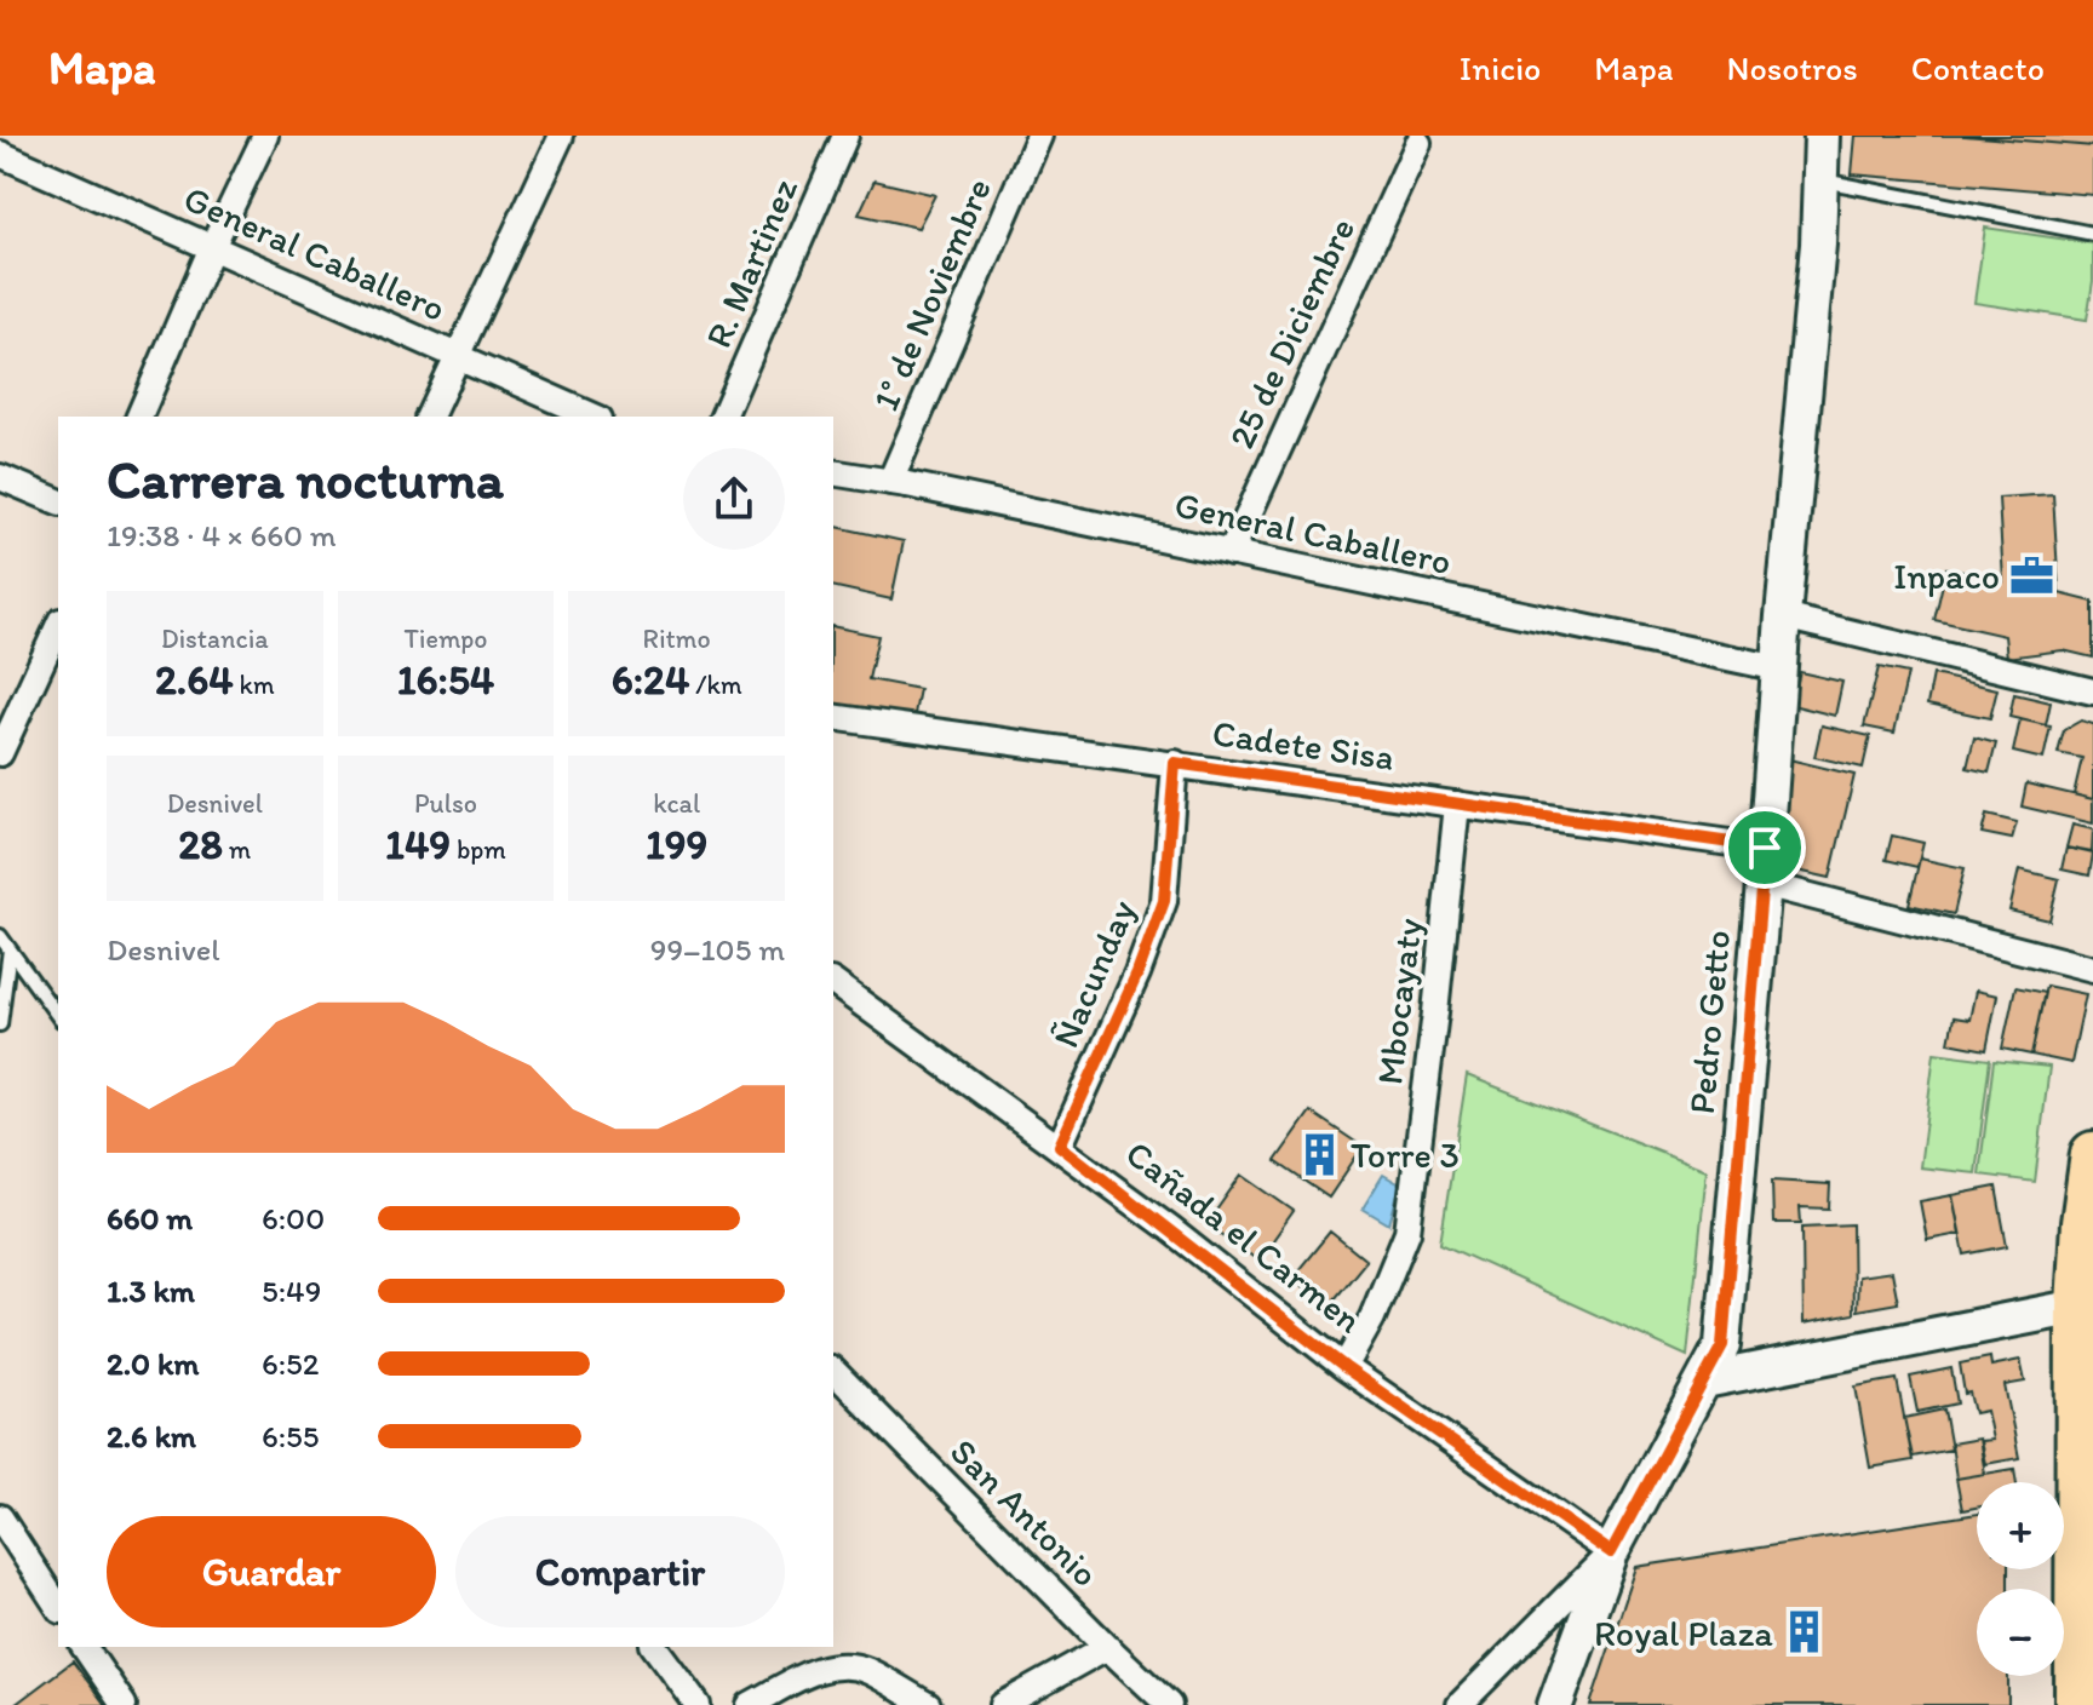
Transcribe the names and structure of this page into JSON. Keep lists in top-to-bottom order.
{
  "streets": {
    "street": [
      "General Caballero",
      "R. Martinez",
      "1° de Noviembre",
      "25 de Diciembre",
      "Cadete Sisa",
      "Ñacunday",
      "Mbocayaty",
      "Pedro Getto",
      "Cañada el Carmen",
      "San Antonio"
    ]
  },
  "crossings": [
    ["General Caballero", "1° de Noviembre"],
    ["General Caballero", "25 de Diciembre"],
    ["General Caballero", "Pedro Getto"],
    ["Cadete Sisa", "Ñacunday"],
    ["Cadete Sisa", "Mbocayaty"],
    ["Cadete Sisa", "Pedro Getto"],
    ["Ñacunday", "Cañada el Carmen"],
    ["Mbocayaty", "Cañada el Carmen"],
    ["Pedro Getto", "Cañada el Carmen"]
  ],
  "places": {
    "office": ["Inpaco"],
    "building": ["Torre 3", "Royal Plaza"]
  },
  "page": {
    "header": "Mapa",
    "nav": [
      "Inicio",
      "Mapa",
      "Nosotros",
      "Contacto"
    ],
    "heading": ["Carrera nocturna", "19:38 · 4 × 660 m"],
    "stats": [
      ["Distancia", "2.64 km"],
      ["Tiempo", "16:54"],
      ["Ritmo", "6:24 /km"],
      ["Desnivel", "28 m"],
      ["Pulso", "149 bpm"],
      ["kcal", "199"]
    ],
    "chart": ["Desnivel", "99–105 m"],
    "list": [
      {
        "name": "660 m",
        "note": "6:00"
      },
      {
        "name": "1.3 km",
        "note": "5:49"
      },
      {
        "name": "2.0 km",
        "note": "6:52"
      },
      {
        "name": "2.6 km",
        "note": "6:55"
      }
    ],
    "map_buttons": ["+", "−"],
    "buttons": ["Guardar", "Compartir"]
  }
}
